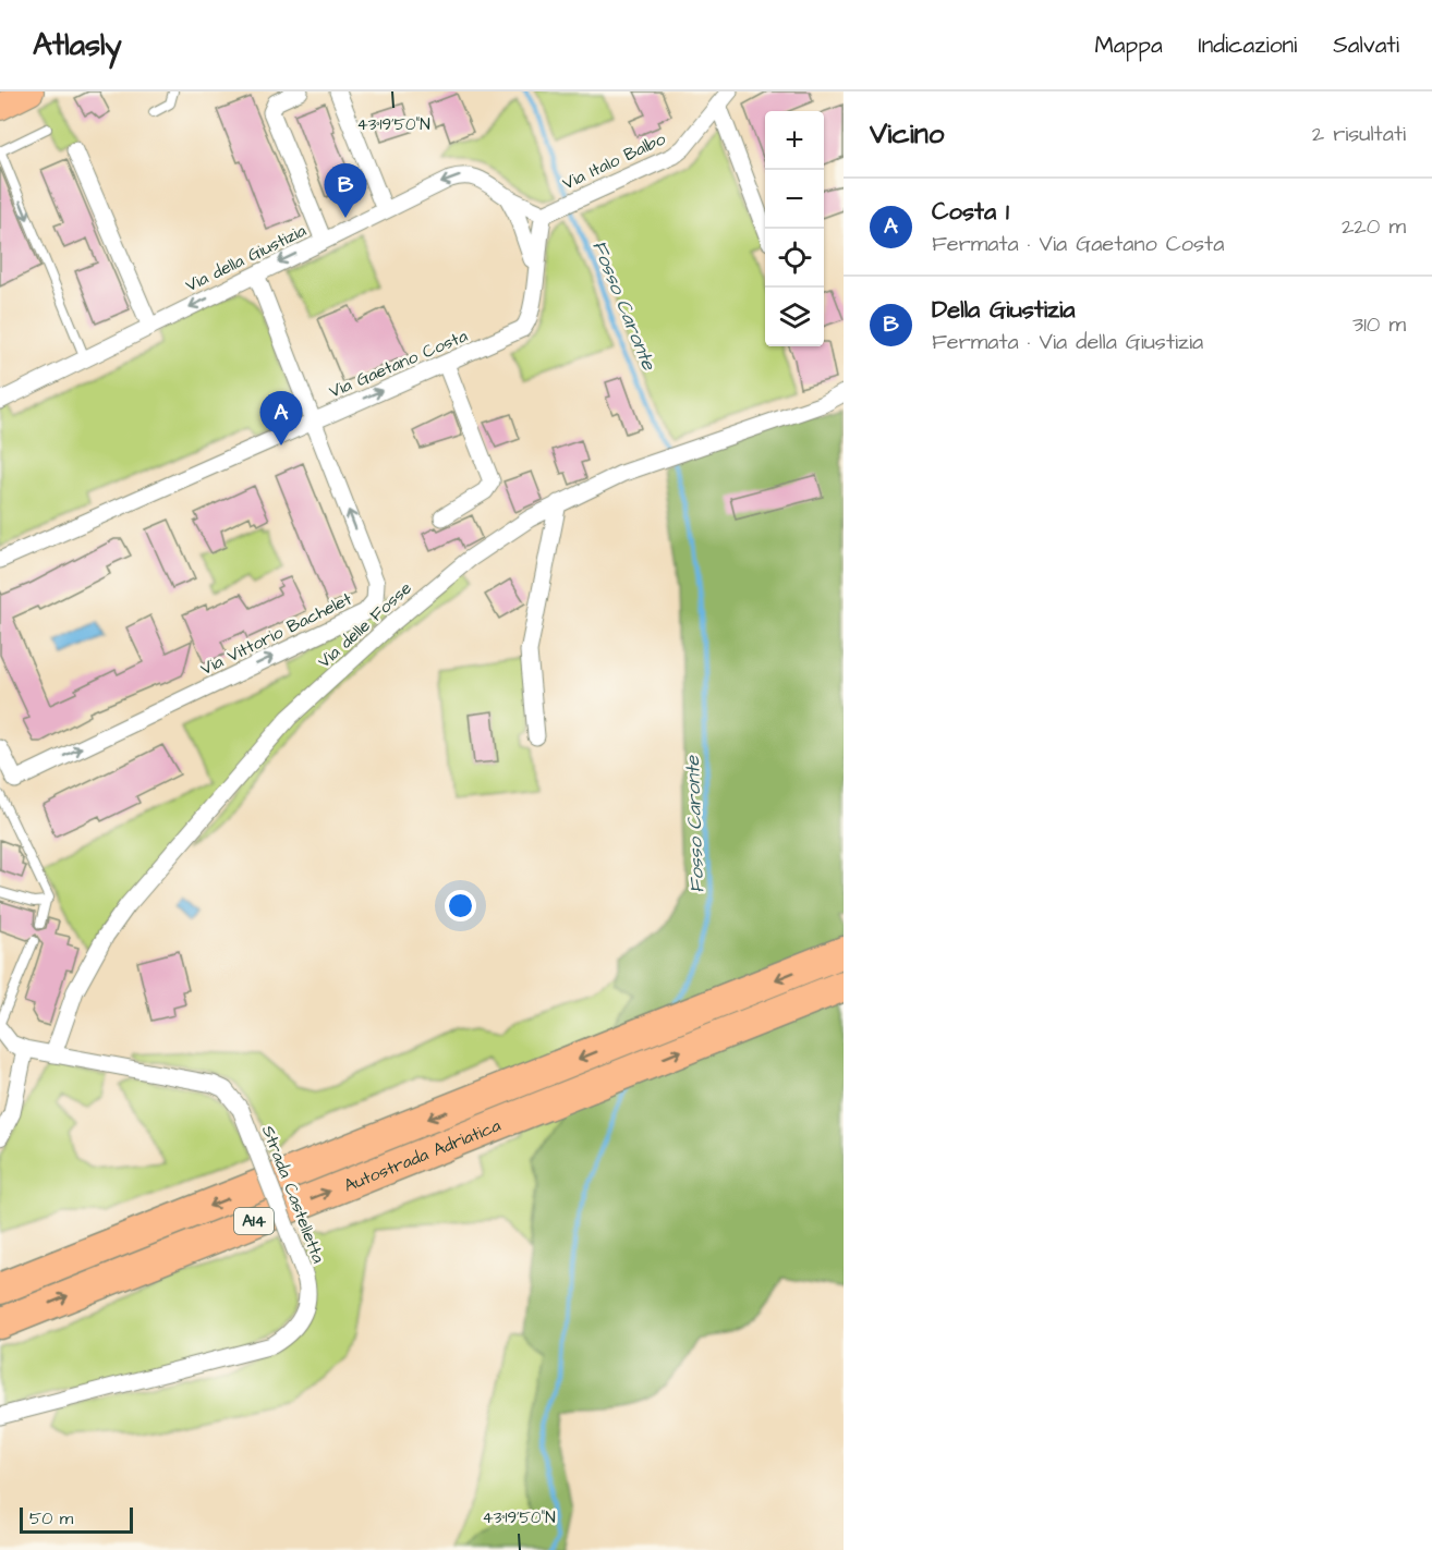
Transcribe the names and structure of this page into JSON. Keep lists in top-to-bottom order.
{
  "streets": {
    "highway": ["Autostrada Adriatica", "A14"],
    "street": [
      "Via Italo Balbo",
      "Via della Giustizia",
      "Via Gaetano Costa",
      "Via delle Fosse",
      "Via Vittorio Bachelet",
      "Strada Castelletta"
    ]
  },
  "crossings": [
    ["Via Italo Balbo", "Via della Giustizia"],
    ["Via Italo Balbo", "Via Gaetano Costa"],
    ["Via della Giustizia", "Via Gaetano Costa"],
    ["Via Gaetano Costa", "Via Vittorio Bachelet"],
    ["Via delle Fosse", "Strada Castelletta"]
  ],
  "one_way": ["Via della Giustizia"],
  "water": ["Fosso Caronte"],
  "scale_bar": "50 m",
  "page": {
    "header": "Atlasly",
    "nav": ["Mappa", "Indicazioni", "Salvati"],
    "heading": ["Vicino", "2 risultati"],
    "map_buttons": ["+", "−"],
    "pins": ["B", "A"],
    "list": [
      {
        "mark": "A",
        "name": "Costa 1",
        "note": "Fermata · Via Gaetano Costa",
        "value": "220 m"
      },
      {
        "mark": "B",
        "name": "Della Giustizia",
        "note": "Fermata · Via della Giustizia",
        "value": "310 m"
      }
    ],
    "scale": "50 m"
  },
  "coordinates": ["43°19'50\"N"]
}
